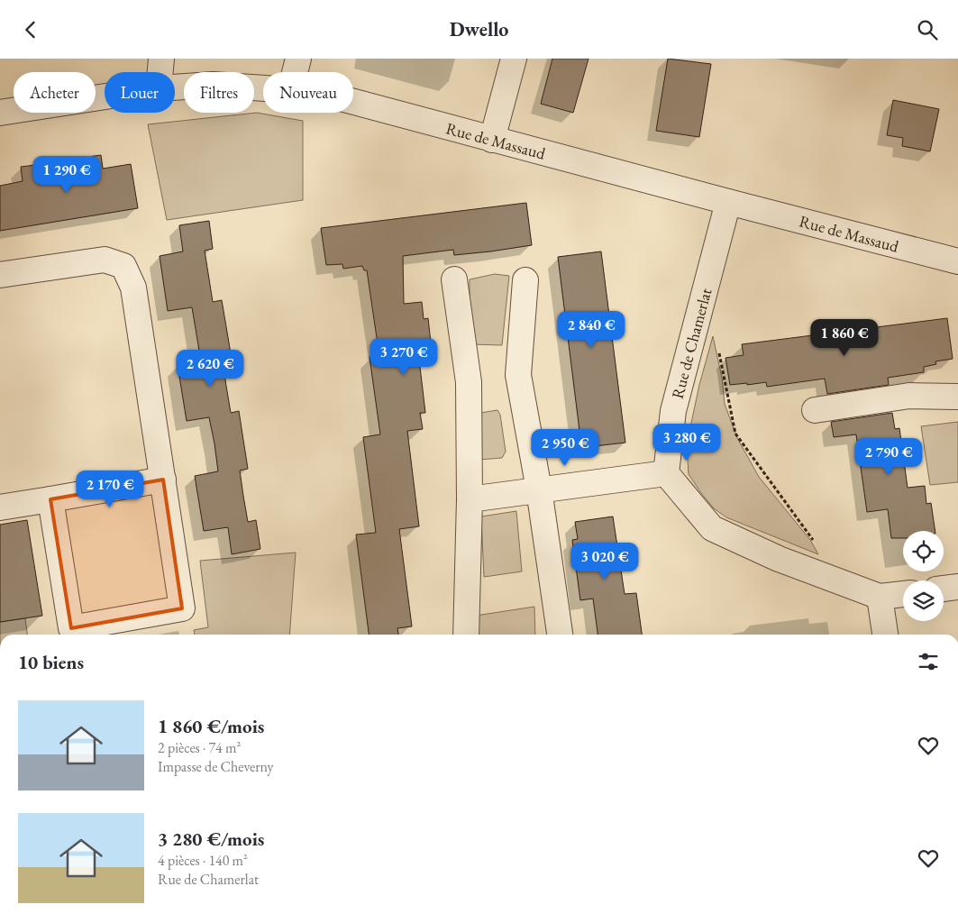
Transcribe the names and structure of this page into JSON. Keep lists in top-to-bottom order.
{
  "streets": {
    "street": ["Rue de Massaud", "Rue de Chamerlat"]
  },
  "crossings": [
    ["Rue de Massaud", "Rue de Chamerlat"]
  ],
  "page": {
    "header": "Dwello",
    "chip": [
      "Acheter",
      "Louer",
      "Filtres",
      "Nouveau"
    ],
    "price": [
      "1 290 €",
      "2 840 €",
      "1 860 €",
      "3 270 €",
      "2 620 €",
      "3 280 €",
      "2 950 €",
      "2 790 €",
      "2 170 €",
      "3 020 €"
    ],
    "heading": "10 biens",
    "list": [
      {
        "name": "1 860 €/mois",
        "note": "2 pièces · 74 m² · Impasse de Cheverny"
      },
      {
        "name": "3 280 €/mois",
        "note": "4 pièces · 140 m² · Rue de Chamerlat"
      }
    ]
  }
}
